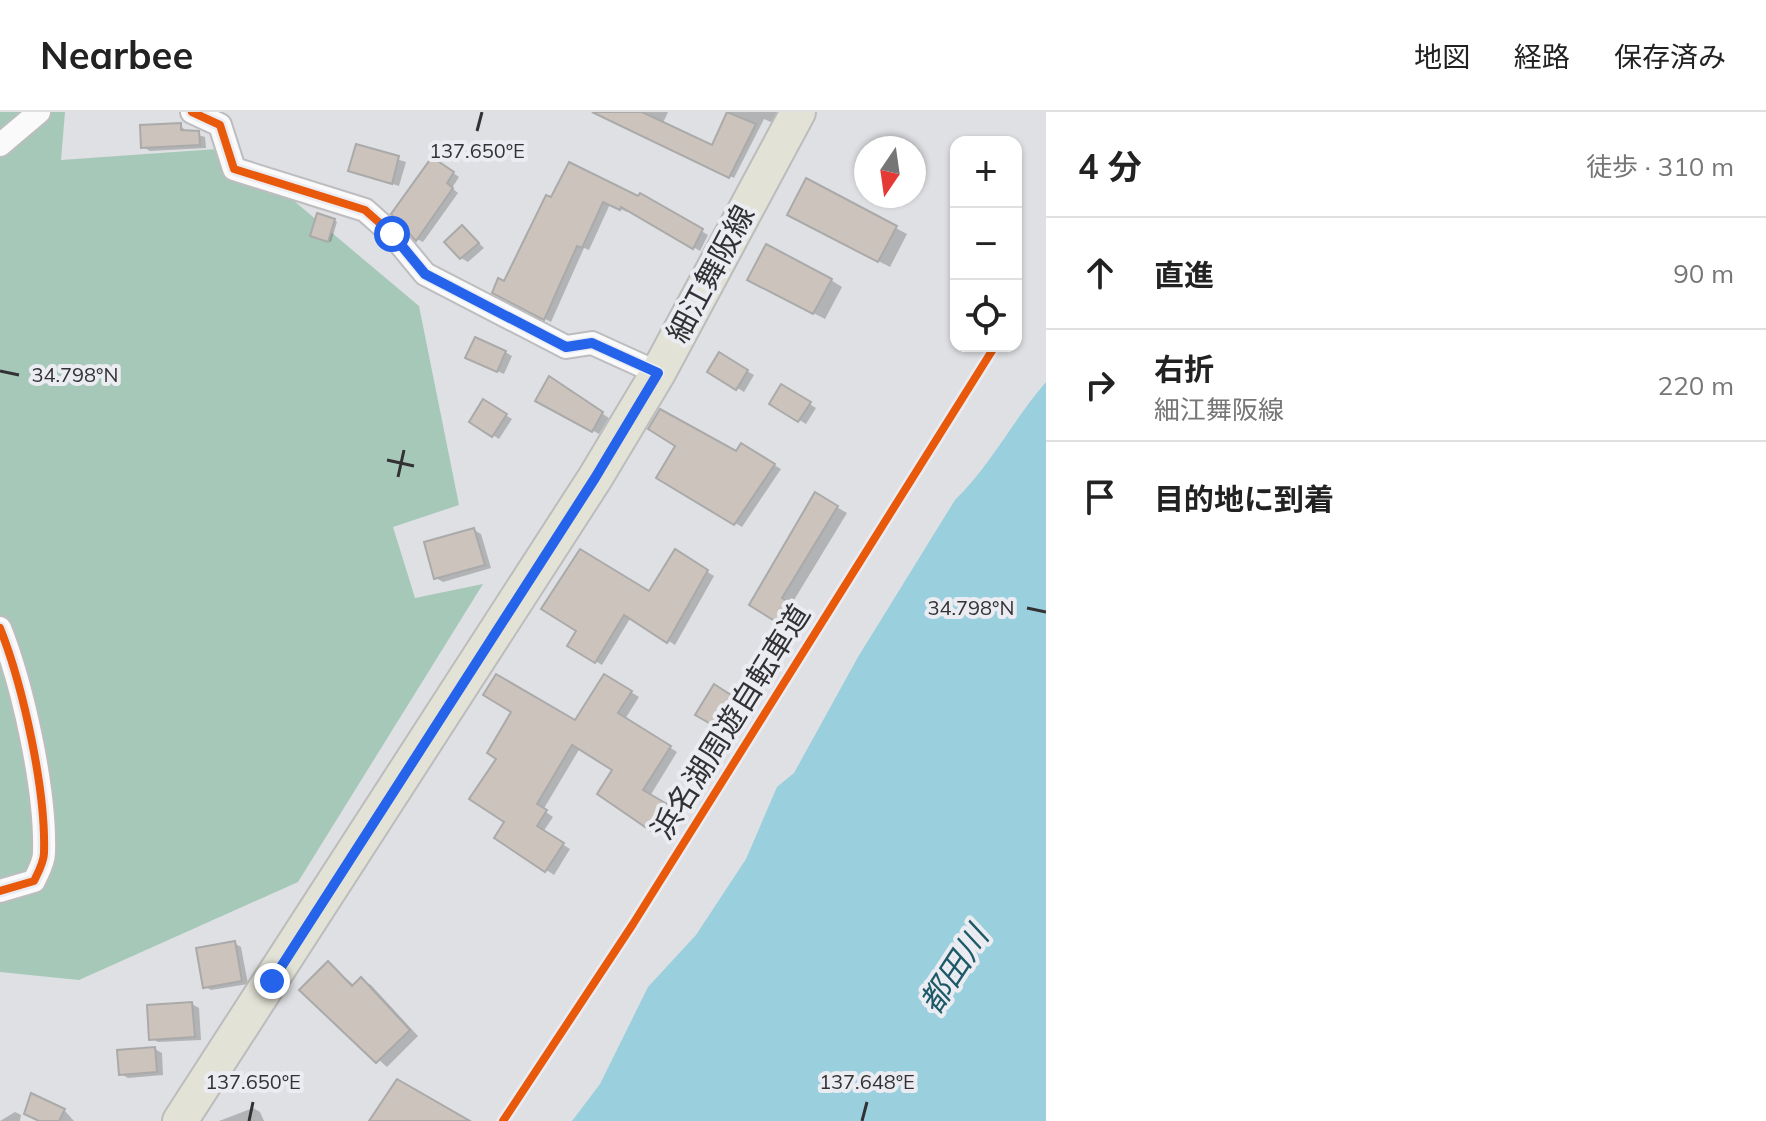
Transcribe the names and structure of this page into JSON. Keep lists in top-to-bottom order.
{
  "streets": {
    "main road": ["細江舞阪線"],
    "cycle path": ["浜名湖周遊自転車道"]
  },
  "water": ["都田川"],
  "north": "bottom",
  "page": {
    "header": "Nearbee",
    "nav": ["地図", "経路", "保存済み"],
    "heading": ["4 分", "徒歩 · 310 m"],
    "map_buttons": ["+", "−"],
    "list": [
      ["直進", "90 m"],
      ["右折", "細江舞阪線", "220 m"],
      "目的地に到着"
    ]
  },
  "coordinates": ["137.650°E", "34.798°N", "137.648°E"]
}
